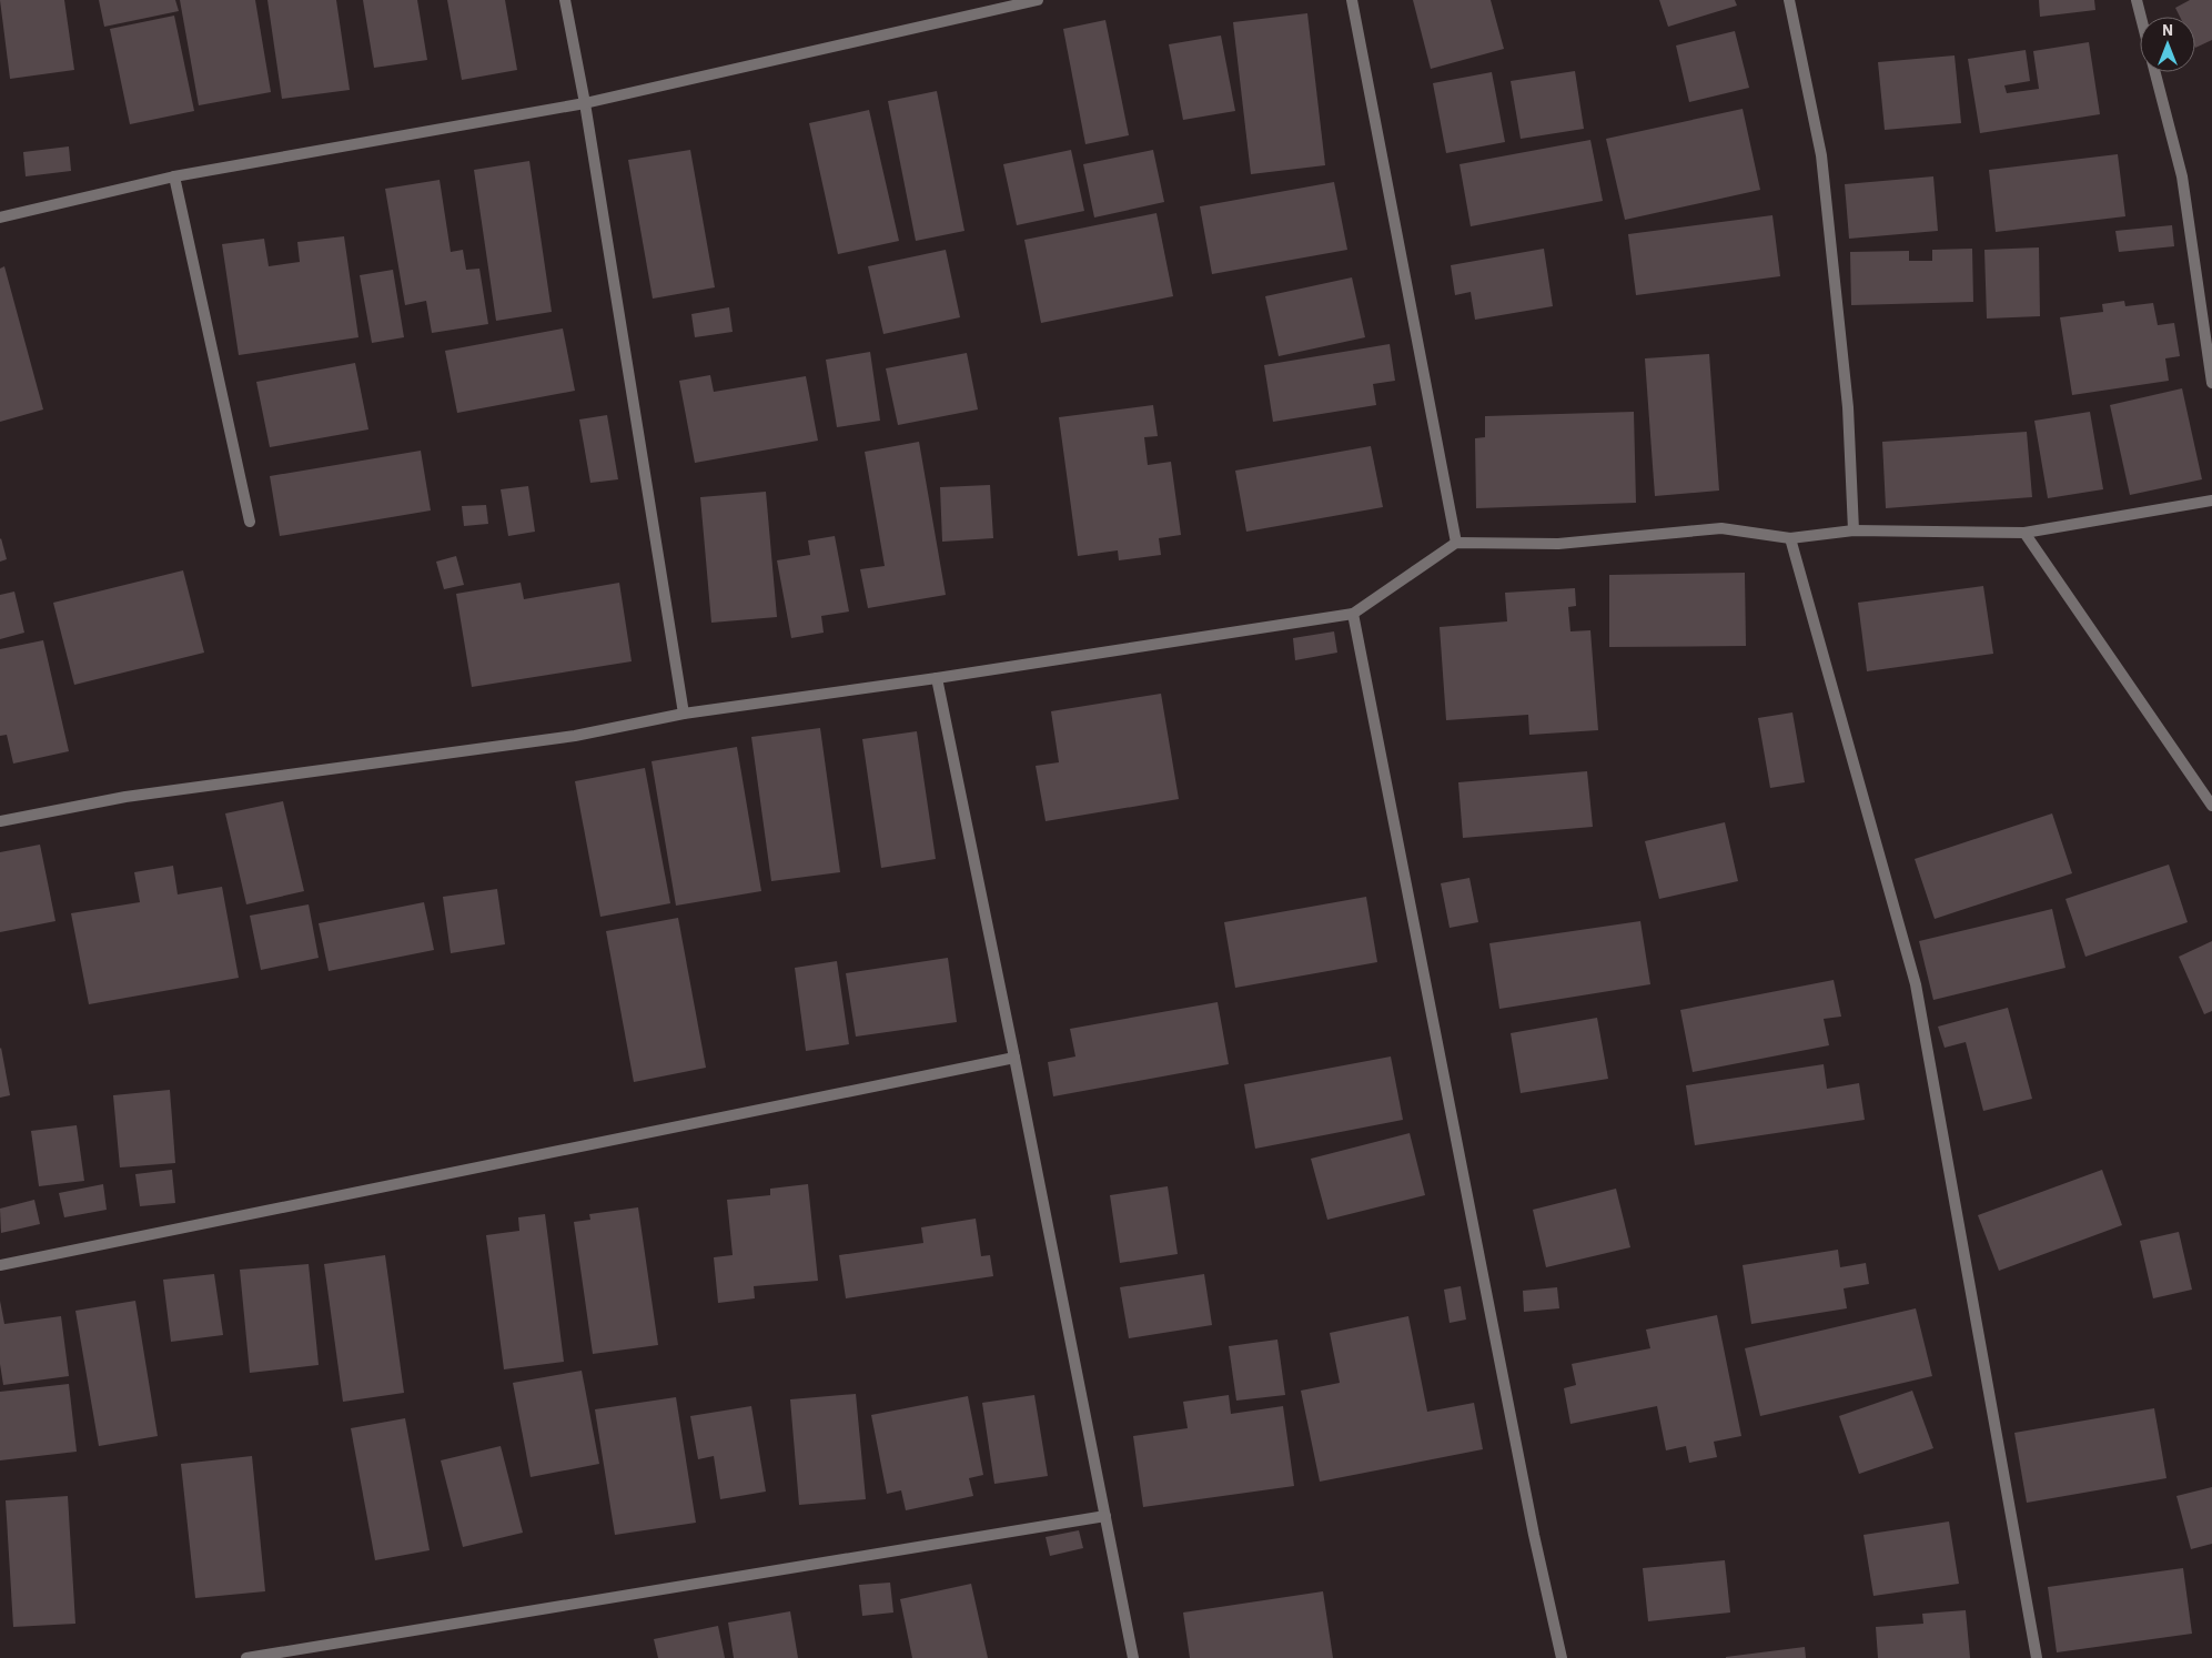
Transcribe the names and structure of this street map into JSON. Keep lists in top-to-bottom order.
{
  "north": "top"
}
